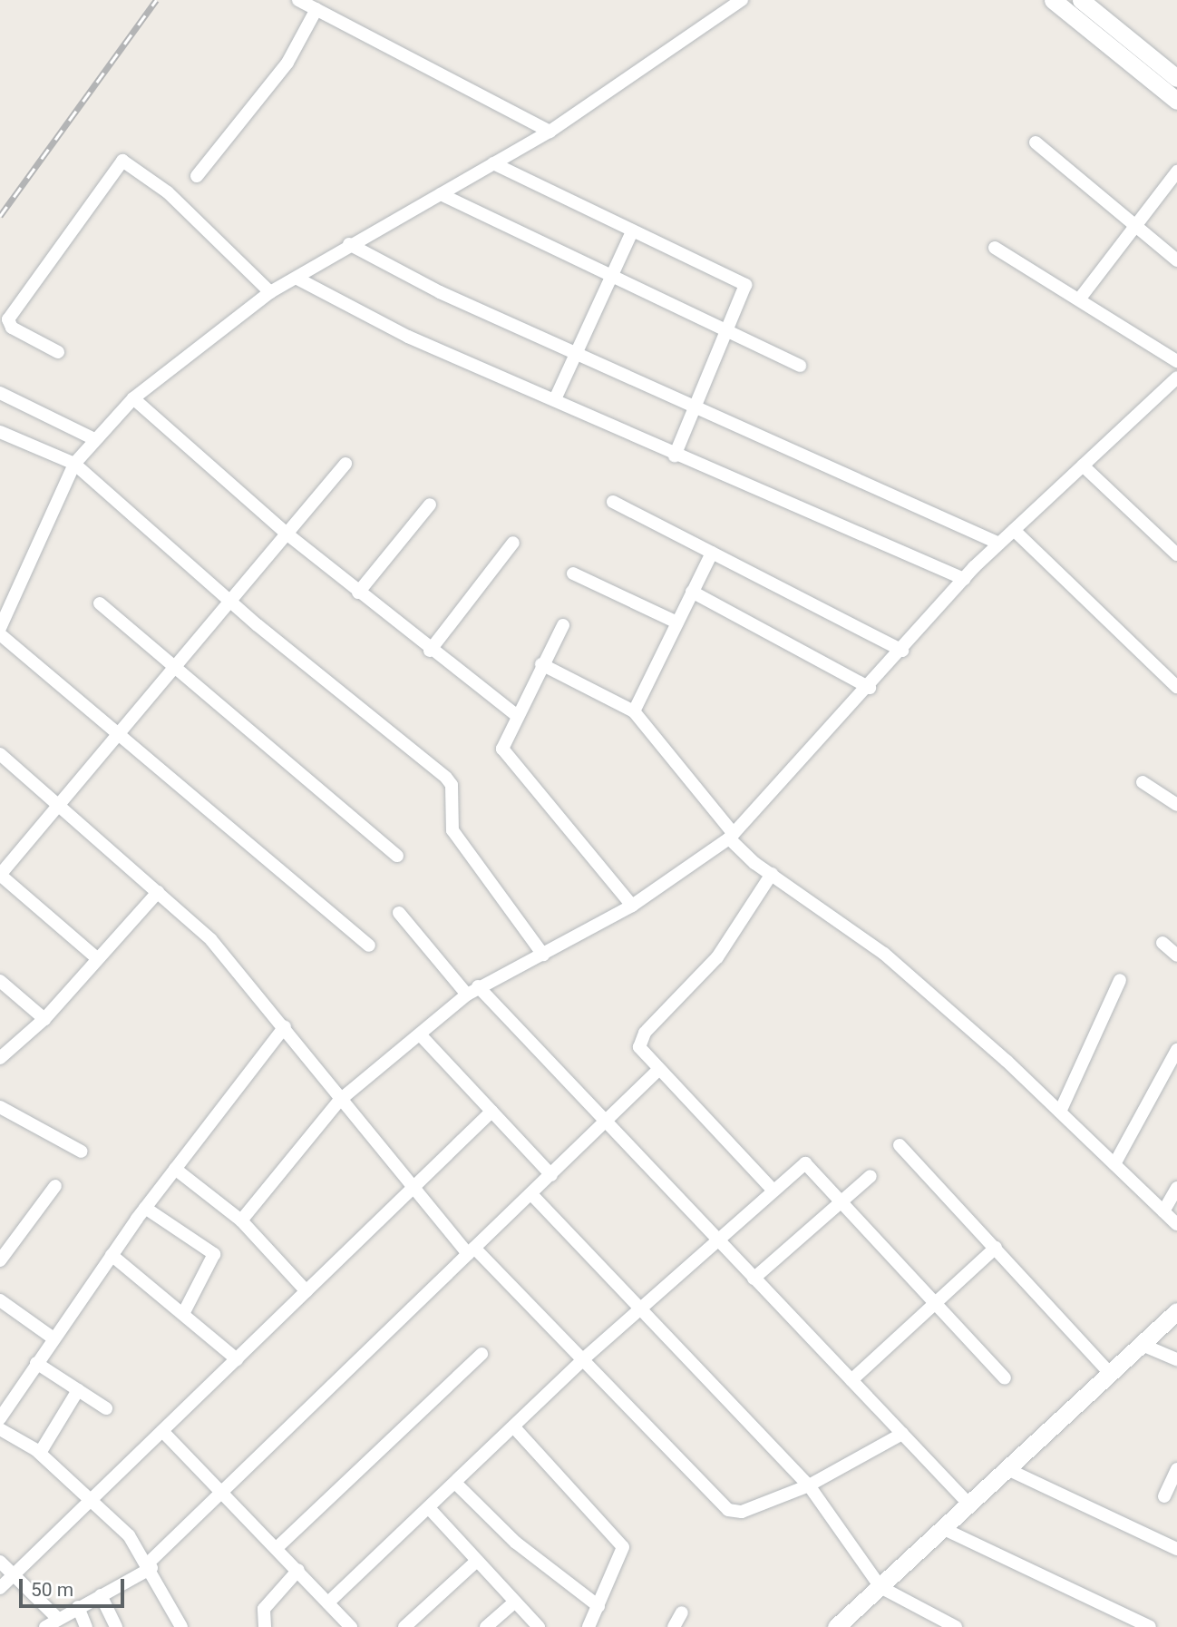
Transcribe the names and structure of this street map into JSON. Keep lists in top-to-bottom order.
{
  "scale_bar": "50 m"
}
